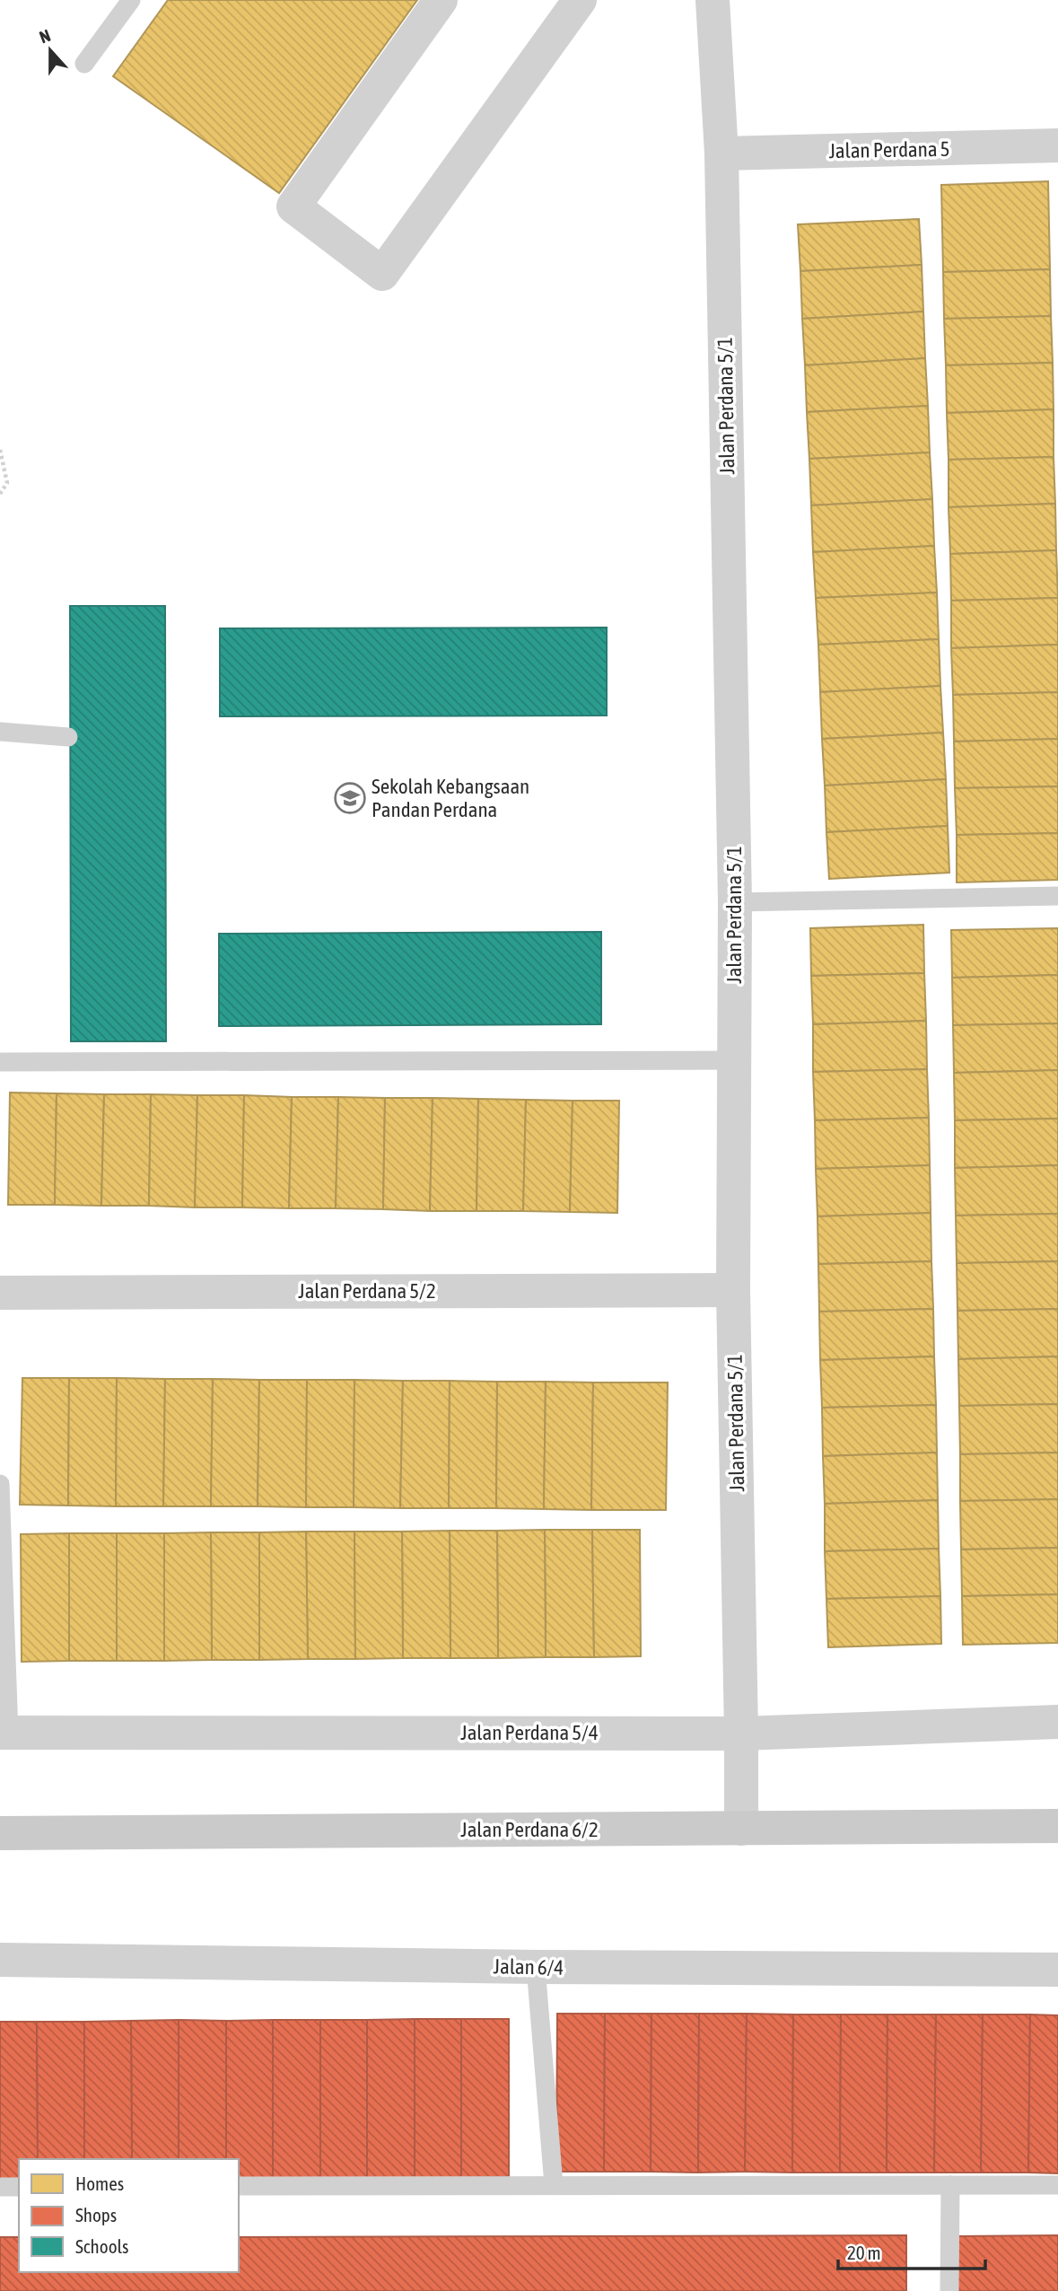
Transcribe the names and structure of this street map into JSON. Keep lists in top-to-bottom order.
{
  "streets": {
    "street": [
      "Jalan Perdana 5",
      "Jalan Perdana 5/1",
      "Jalan Perdana 5/2",
      "Jalan Perdana 5/4",
      "Jalan Perdana 6/2",
      "Jalan 6/4"
    ]
  },
  "crossings": [
    ["Jalan Perdana 5", "Jalan Perdana 5/1"],
    ["Jalan Perdana 5/1", "Jalan Perdana 5/2"],
    ["Jalan Perdana 5/1", "Jalan Perdana 5/4"],
    ["Jalan Perdana 5/1", "Jalan Perdana 6/2"]
  ],
  "places": {
    "school or university": ["Sekolah Kebangsaan Pandan Perdana"]
  },
  "legend": ["Homes", "Shops", "Schools"],
  "scale_bar": "20 m",
  "north": "top"
}
